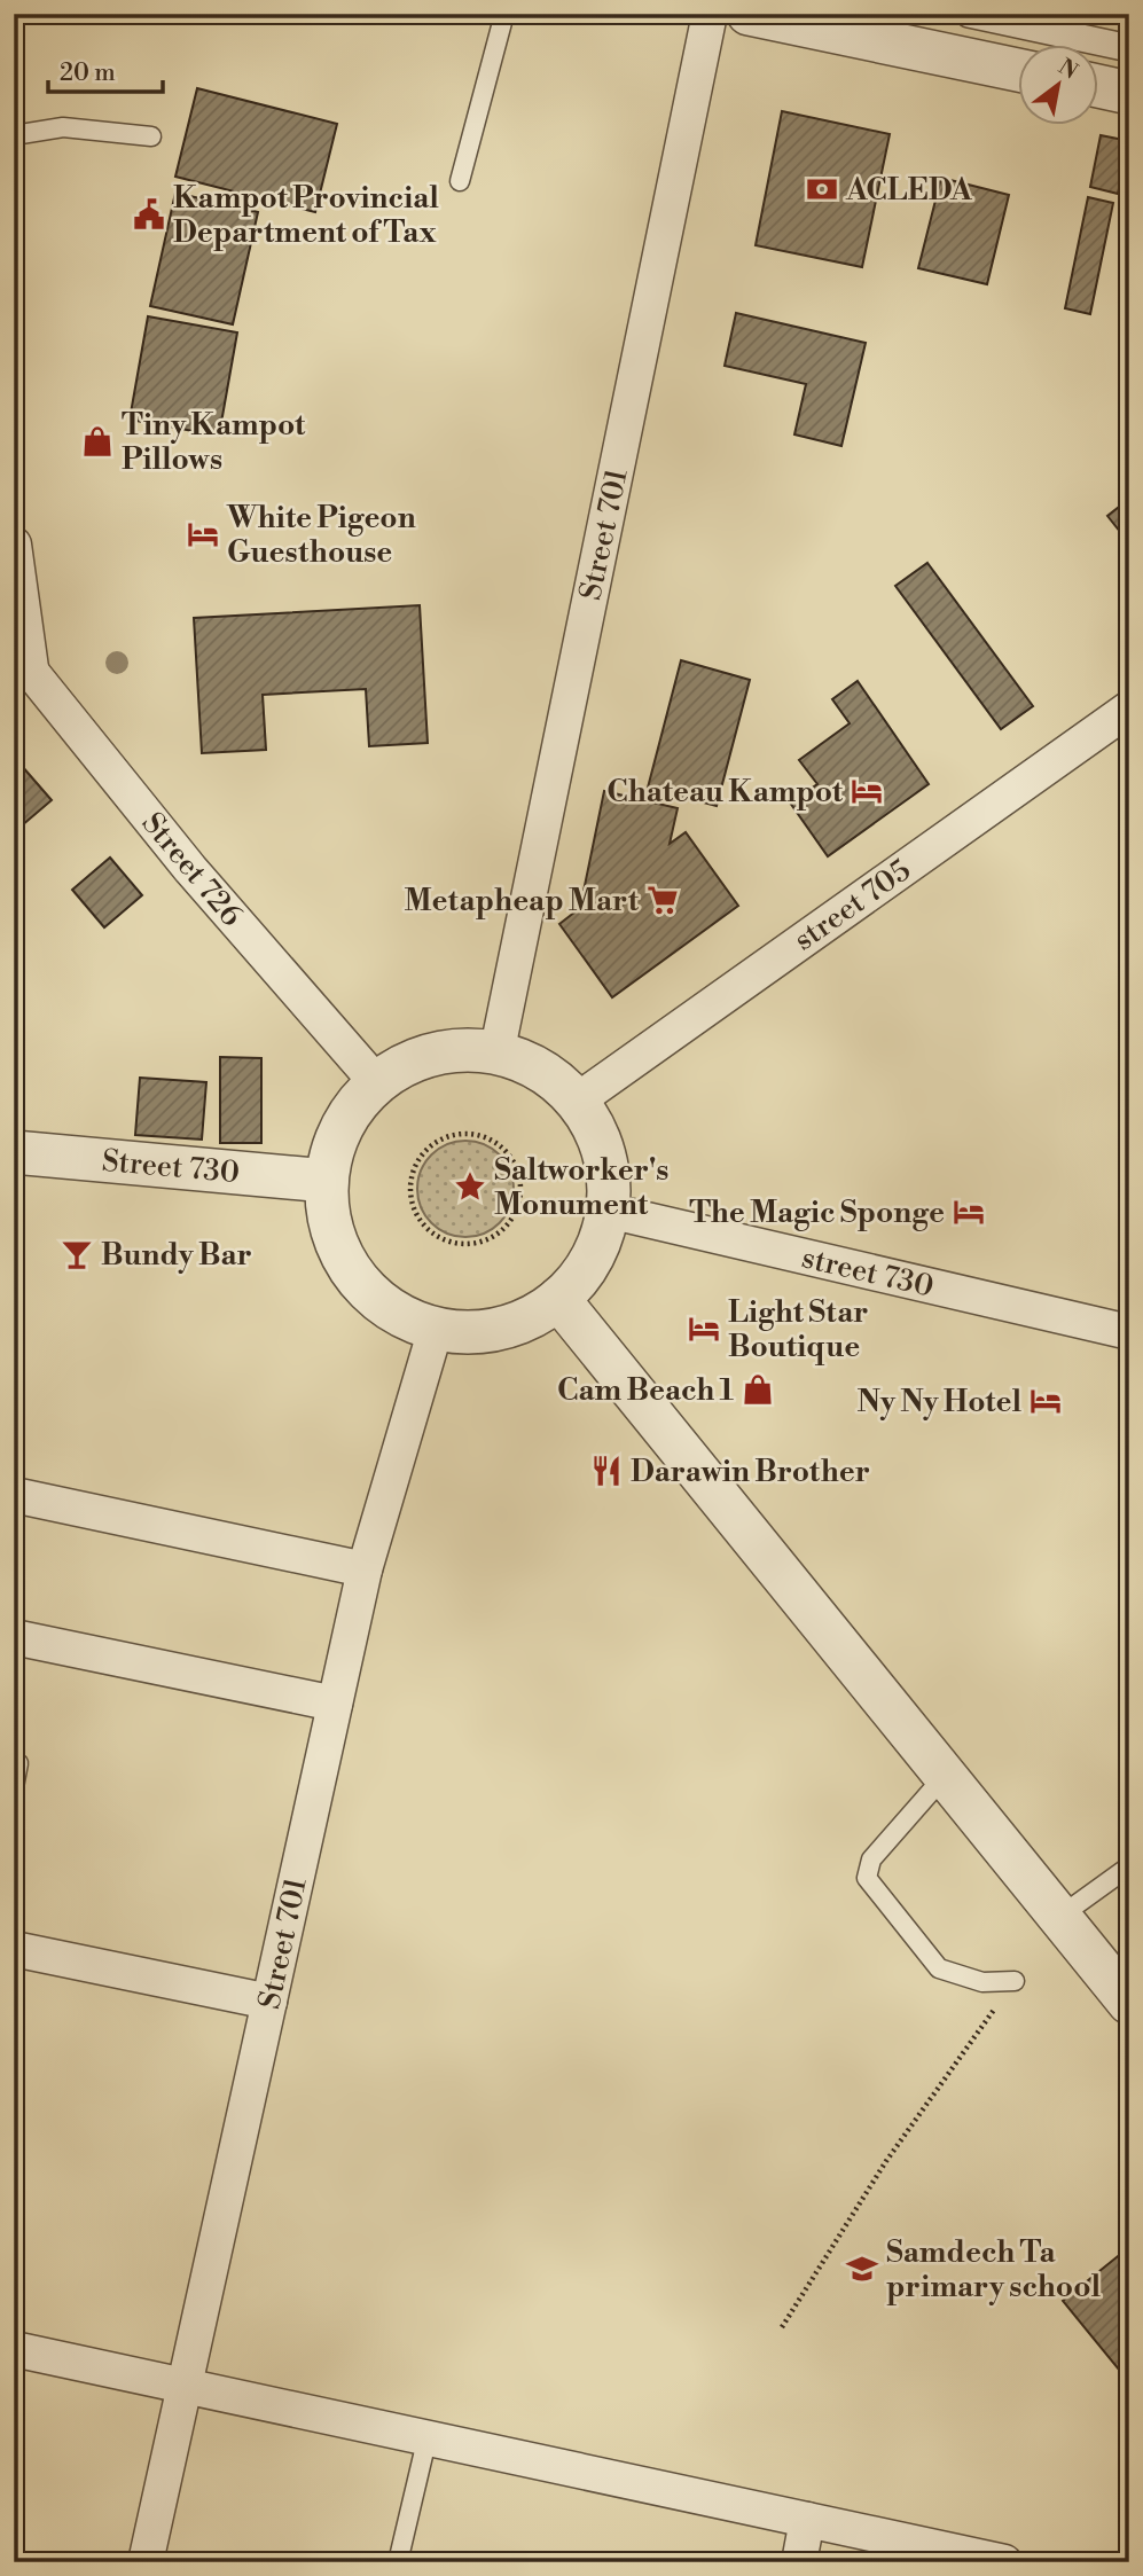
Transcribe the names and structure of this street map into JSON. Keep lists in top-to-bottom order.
{
  "streets": {
    "street": [
      "Street 701",
      "Street 726",
      "street 705",
      "Street 730",
      "street 730"
    ]
  },
  "places": {
    "bank": ["ACLEDA"],
    "public building": ["Kampot Provincial Department of Tax"],
    "shop": ["Tiny Kampot Pillows", "Cam Beach 1"],
    "hotel": [
      "White Pigeon Guesthouse",
      "Chateau Kampot",
      "The Magic Sponge",
      "Light Star Boutique",
      "Ny Ny Hotel"
    ],
    "supermarket": ["Metapheap Mart"],
    "place": ["Saltworker's Monument"],
    "bar": ["Bundy Bar"],
    "restaurant": ["Darawin Brother"],
    "school or university": ["Samdech Ta primary school"]
  },
  "scale_bar": "20 m",
  "north": "top right"
}
